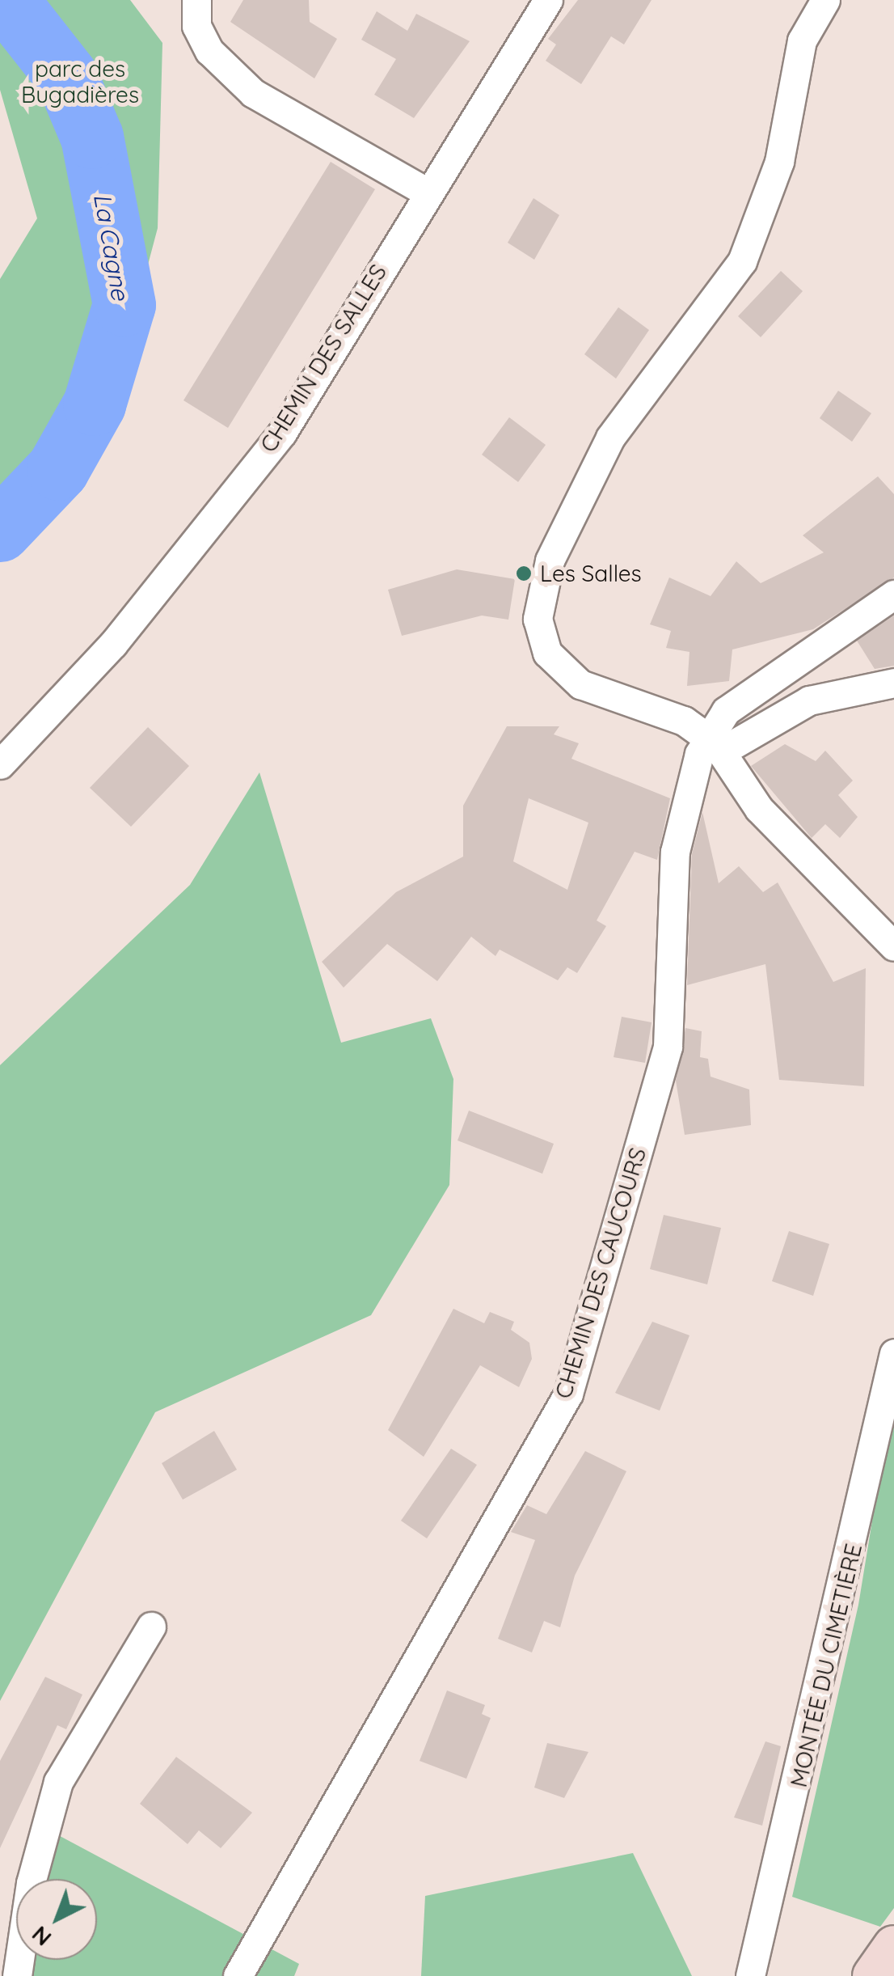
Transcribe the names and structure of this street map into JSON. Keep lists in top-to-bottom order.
{
  "streets": {
    "street": ["CHEMIN DES SALLES", "CHEMIN DES CAUCOURS", "MONTÉE DU CIMETIÈRE"]
  },
  "water": ["La Cagne"],
  "parks": ["parc des Bugadières"],
  "places": ["Les Salles"],
  "north": "bottom left"
}
